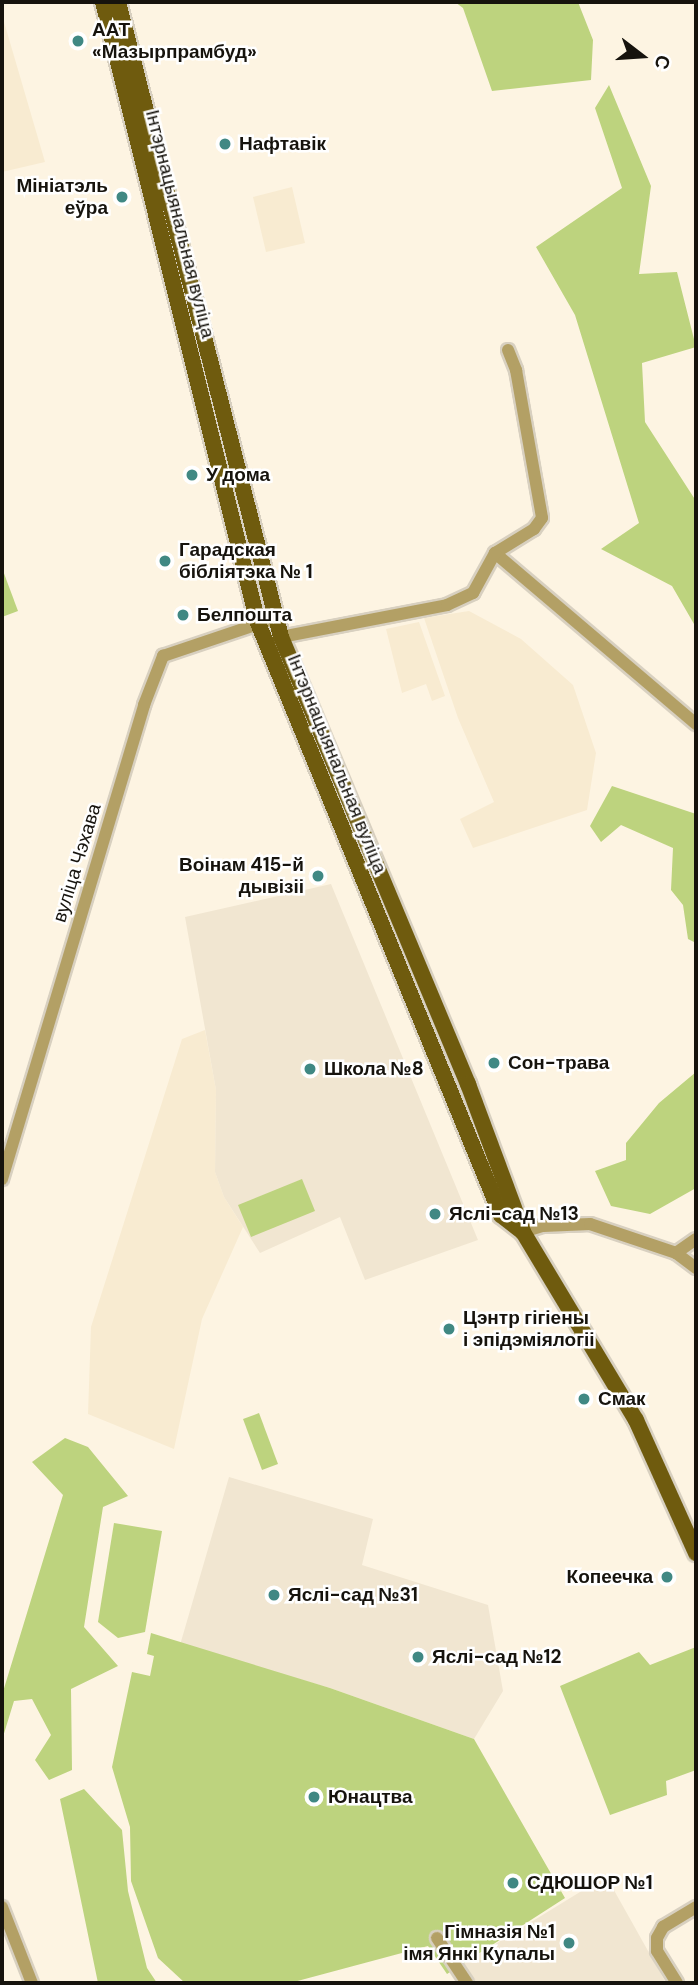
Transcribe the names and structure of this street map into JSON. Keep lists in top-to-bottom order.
{
  "streets": {
    "main road": ["Інтэрнацыянальная вуліца"],
    "street": ["вуліца Чэхава"]
  },
  "crossings": [
    ["Інтэрнацыянальная вуліца", "вуліца Чэхава"]
  ],
  "places": [
    "ААТ «Мазырпрамбуд»",
    "Нафтавік",
    "Мініатэль еўра",
    "У дома",
    "Гарадская бібліятэка № 1",
    "Белпошта",
    "Воінам 415-й дывізіі",
    "Сон-трава",
    "Школа №8",
    "Яслі-сад №13",
    "Цэнтр гігіены і эпідэміялогіі",
    "Смак",
    "Копеечка",
    "Яслі-сад №31",
    "Яслі-сад №12",
    "Юнацтва",
    "СДЮШОР №1",
    "Гімназія №1 імя Янкі Купалы"
  ],
  "north": "right"
}
